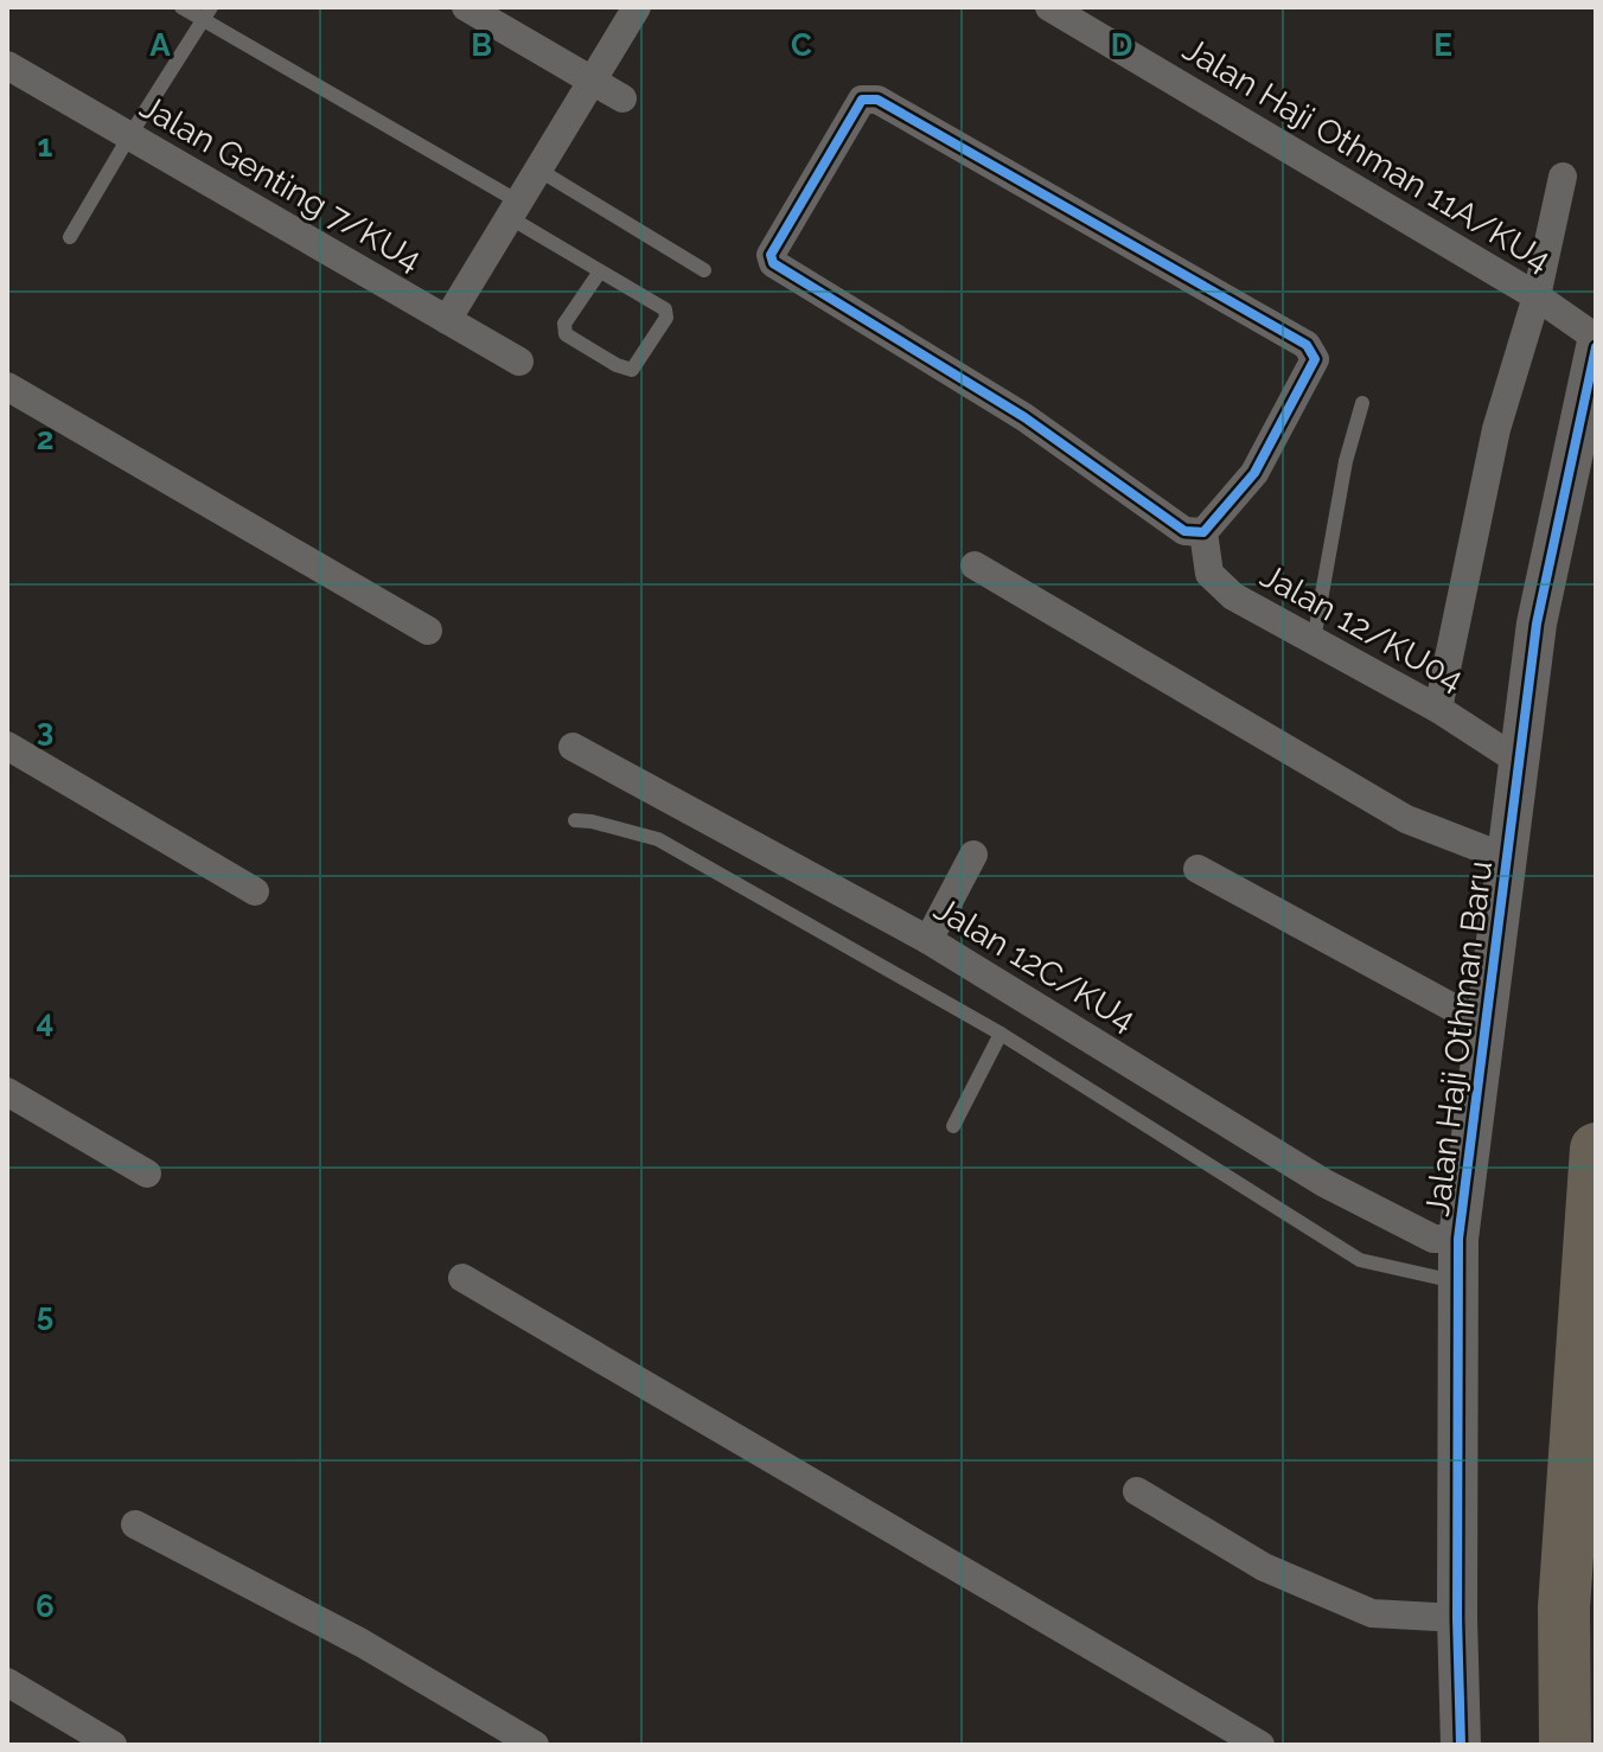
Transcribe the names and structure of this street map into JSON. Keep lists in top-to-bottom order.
{
  "streets": {
    "street": [
      "Jalan Haji Othman 11A/KU4",
      "Jalan Genting 7/KU4",
      "Jalan 12/KU04",
      "Jalan 12C/KU4",
      "Jalan Haji Othman Baru"
    ]
  },
  "crossings": [
    ["Jalan 12/KU04", "Jalan Haji Othman Baru"],
    ["Jalan 12C/KU4", "Jalan Haji Othman Baru"]
  ],
  "grid": {
    "columns": [
      "A",
      "B",
      "C",
      "D",
      "E"
    ],
    "rows": [
      "1",
      "2",
      "3",
      "4",
      "5",
      "6"
    ]
  }
}
